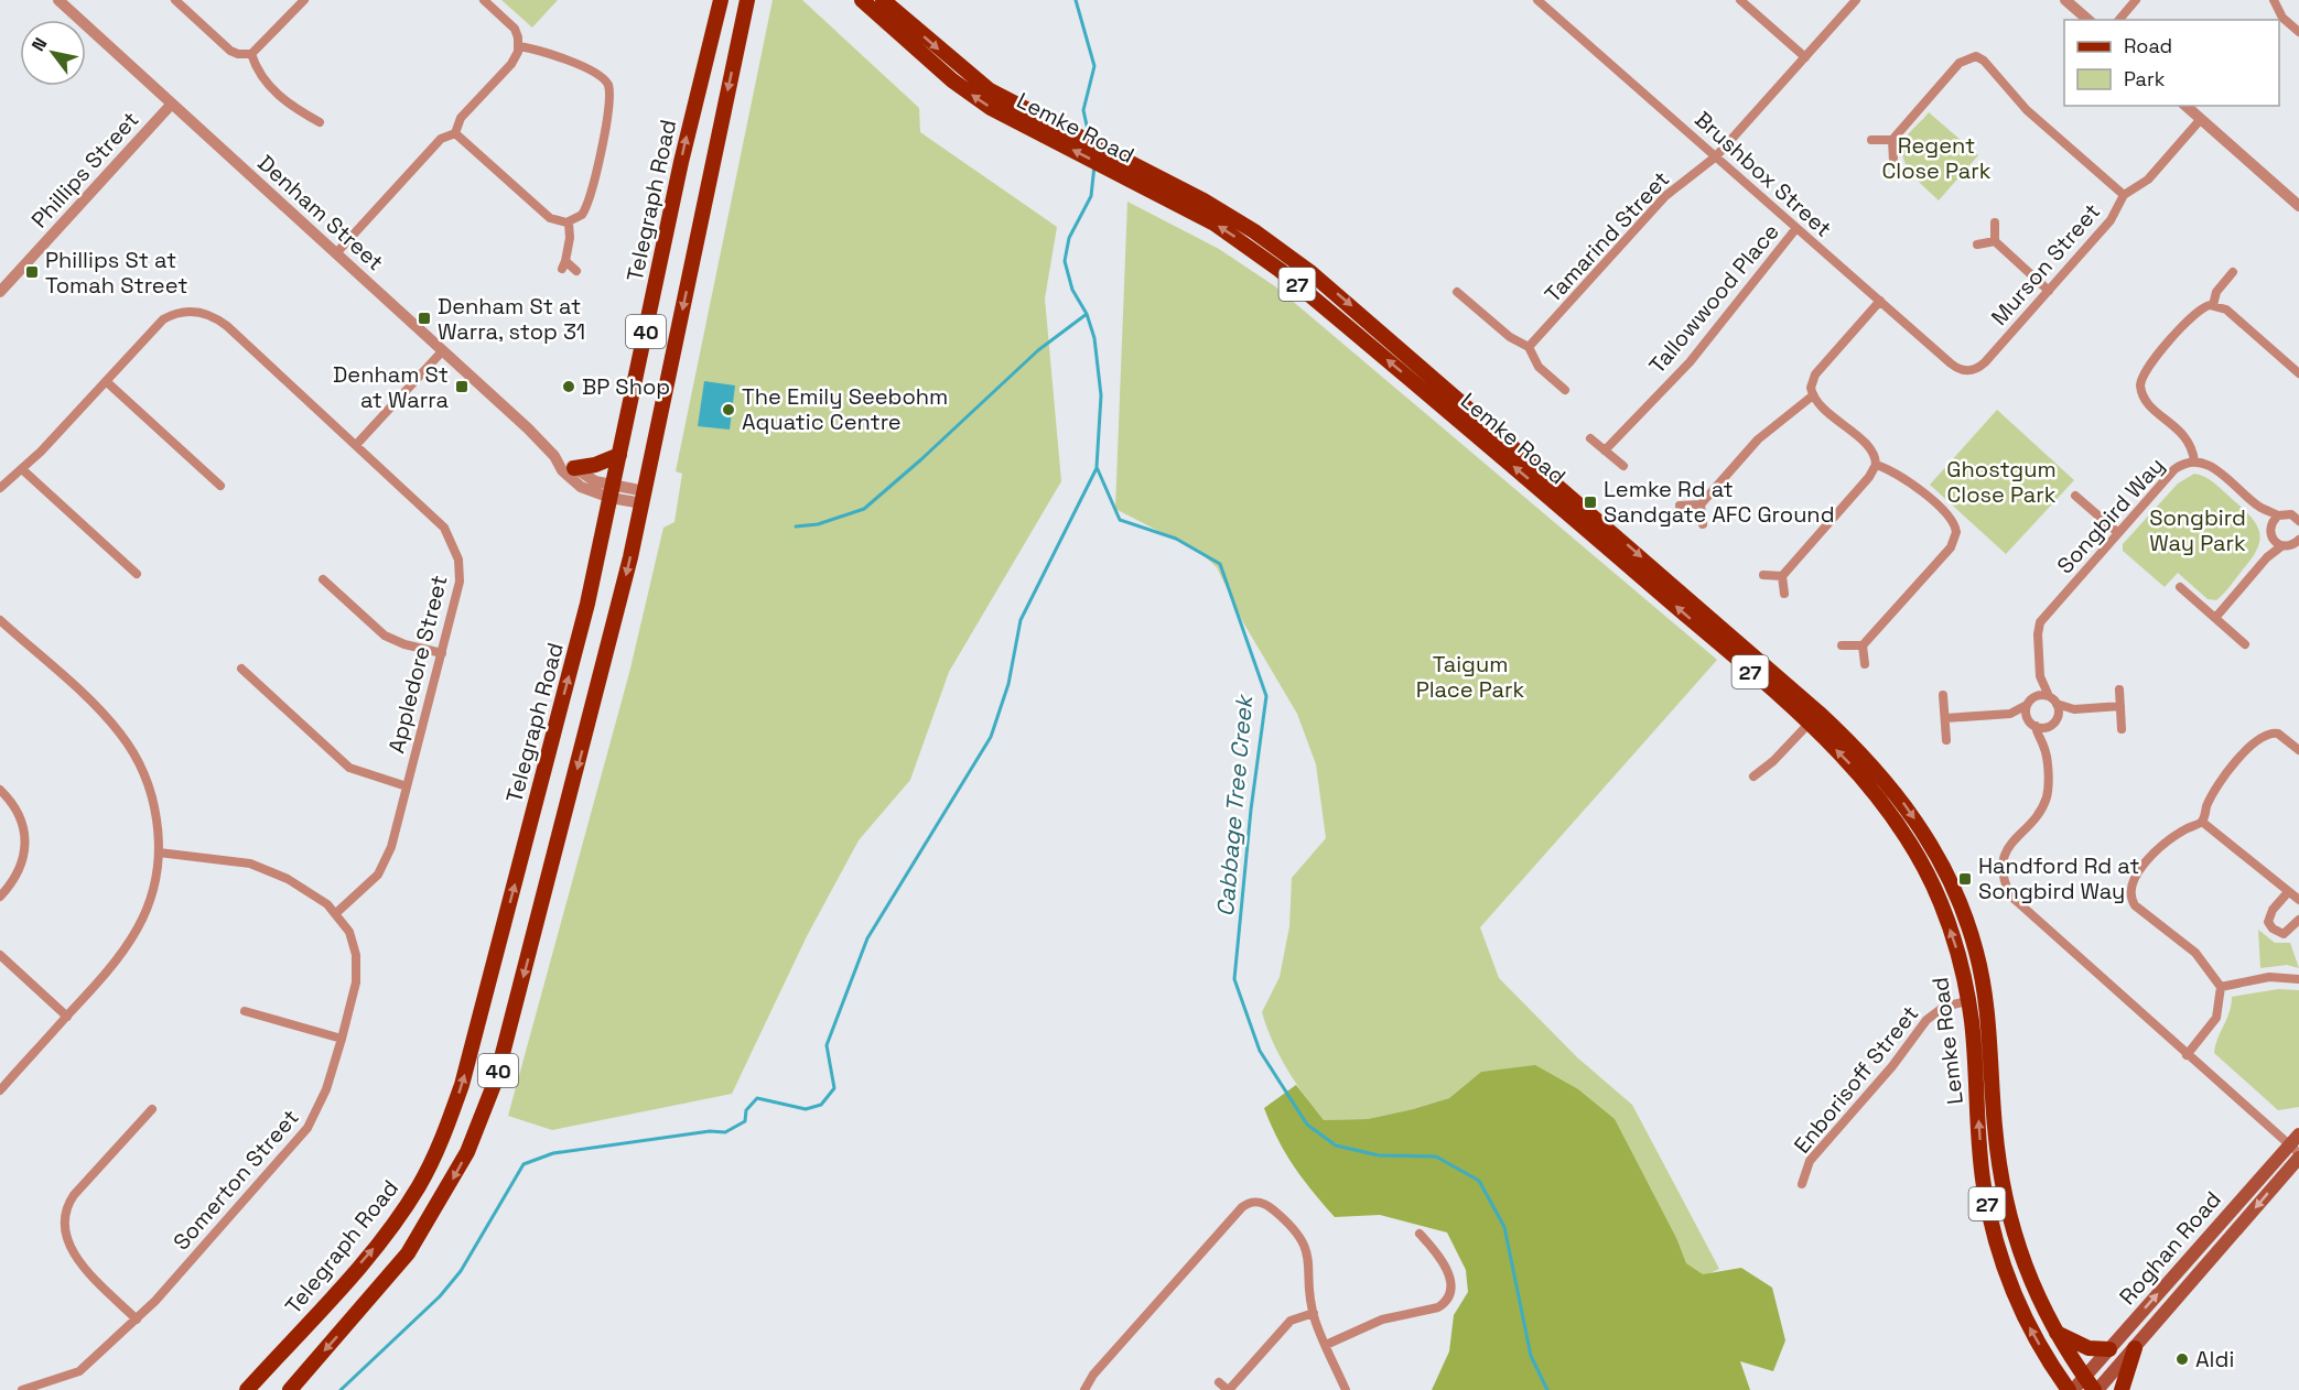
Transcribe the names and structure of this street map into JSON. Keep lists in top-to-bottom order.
{
  "streets": {
    "main road": [
      "Lemke Road",
      "Telegraph Road",
      "27",
      "40",
      "Roghan Road"
    ],
    "street": [
      "Phillips Street",
      "Brushbox Street",
      "Denham Street",
      "Tamarind Street",
      "Murson Street",
      "Tallowwood Place",
      "Songbird Way",
      "Appledore Street",
      "Enborisoff Street",
      "Somerton Street"
    ]
  },
  "crossings": [
    ["Lemke Road", "27"],
    ["Lemke Road", "Enborisoff Street"],
    ["Lemke Road", "Roghan Road"],
    ["Phillips Street", "Denham Street"],
    ["Brushbox Street", "Tamarind Street"],
    ["Brushbox Street", "Murson Street"],
    ["Brushbox Street", "Tallowwood Place"],
    ["Telegraph Road", "Denham Street"],
    ["Denham Street", "40"],
    ["27", "Roghan Road"],
    ["Appledore Street", "Somerton Street"]
  ],
  "water": ["Cabbage Tree Creek"],
  "parks": [
    "Regent Close Park",
    "Ghostgum Close Park",
    "Songbird Way Park",
    "Taigum Place Park"
  ],
  "places": {
    "transit": [
      "Phillips St at Tomah Street",
      "Denham St at Warra, stop 31",
      "Denham St at Warra",
      "Lemke Rd at Sandgate AFC Ground",
      "Handford Rd at Songbird Way"
    ],
    "other": ["BP Shop", "The Emily Seebohm Aquatic Centre", "Aldi"]
  },
  "legend": ["Road", "Park"],
  "north": "top left"
}
